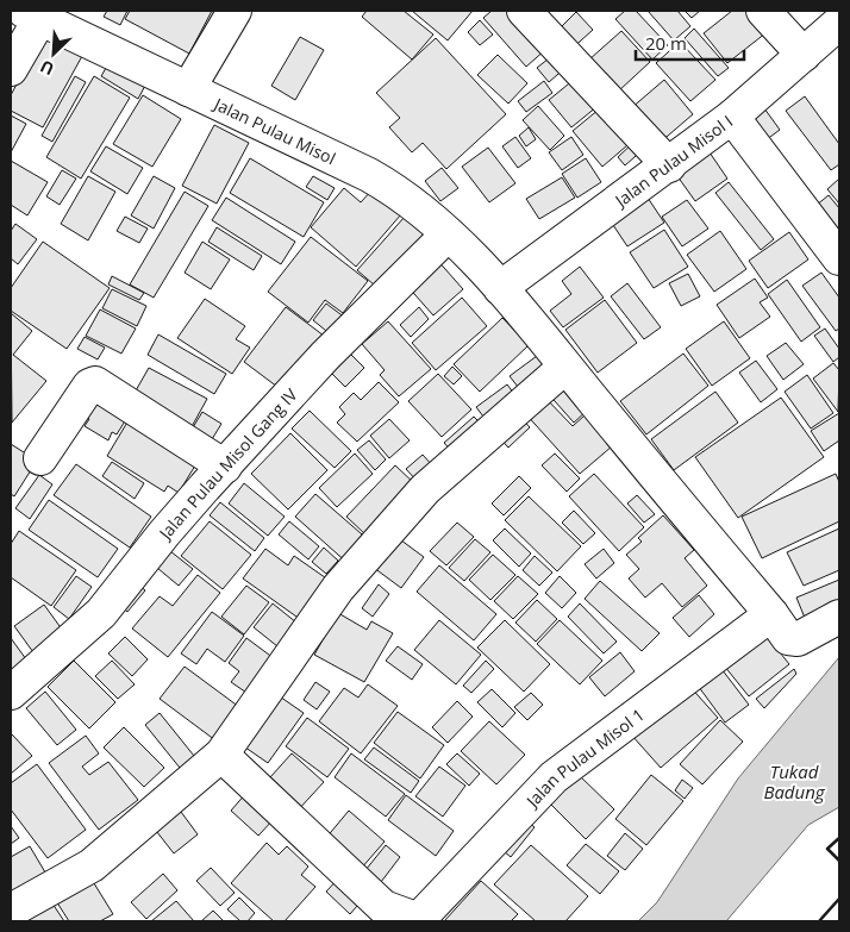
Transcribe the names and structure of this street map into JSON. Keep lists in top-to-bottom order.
{
  "streets": {
    "street": [
      "Jalan Pulau Misol",
      "Jalan Pulau Misol I",
      "Jalan Pulau Misol Gang IV",
      "Jalan Pulau Misol 1"
    ]
  },
  "crossings": [
    ["Jalan Pulau Misol", "Jalan Pulau Misol I"],
    ["Jalan Pulau Misol", "Jalan Pulau Misol Gang IV"]
  ],
  "water": ["Tukad Badung"],
  "scale_bar": "20 m",
  "north": "bottom left"
}
